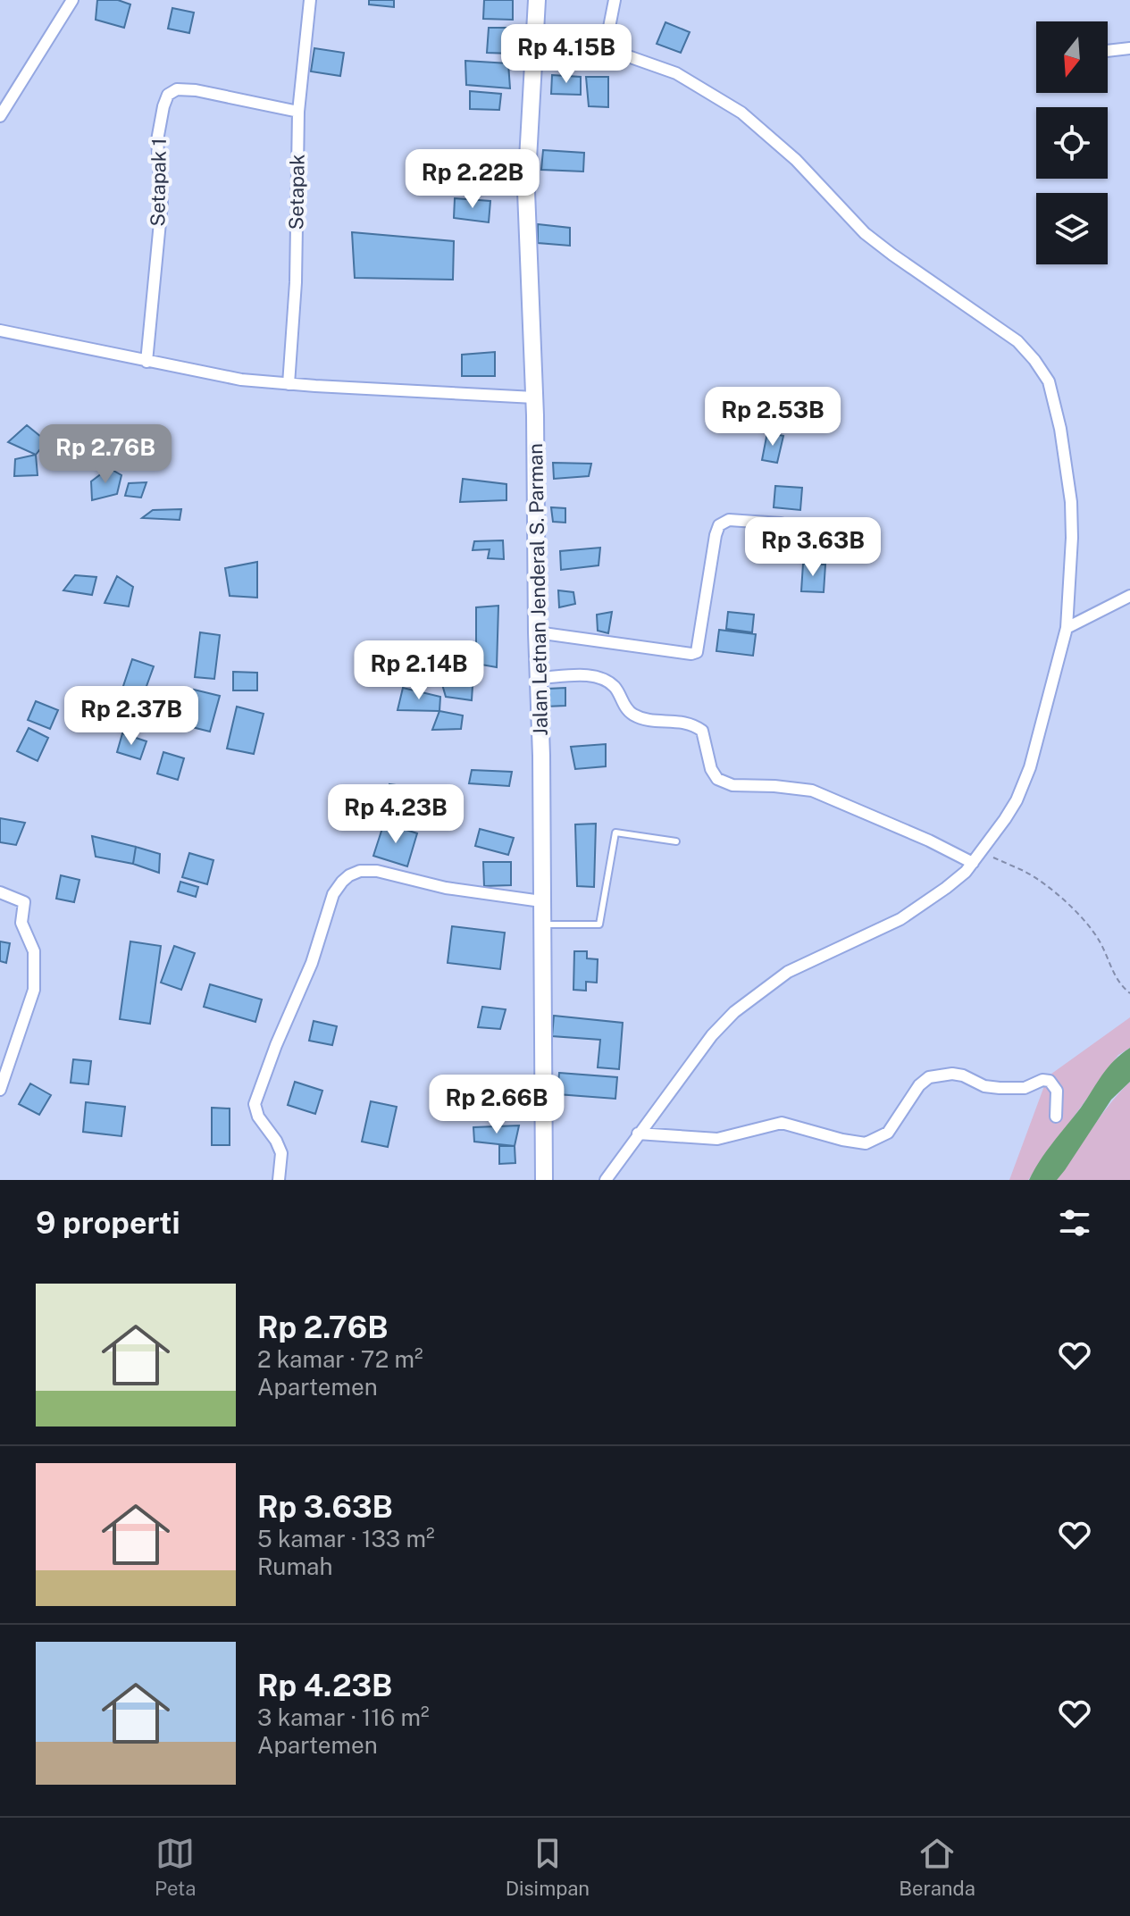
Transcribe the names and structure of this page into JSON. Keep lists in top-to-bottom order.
{
  "streets": {
    "street": ["Setapak 1", "Setapak", "Jalan Letnan Jenderal S. Parman"]
  },
  "crossings": [
    ["Setapak 1", "Setapak"]
  ],
  "north": "bottom",
  "page": {
    "price": [
      "Rp 4.15B",
      "Rp 2.22B",
      "Rp 2.53B",
      "Rp 2.76B",
      "Rp 3.63B",
      "Rp 2.14B",
      "Rp 2.37B",
      "Rp 4.23B",
      "Rp 2.66B"
    ],
    "heading": "9 properti",
    "list": [
      {
        "name": "Rp 2.76B",
        "note": "2 kamar · 72 m² · Apartemen"
      },
      {
        "name": "Rp 3.63B",
        "note": "5 kamar · 133 m² · Rumah"
      },
      {
        "name": "Rp 4.23B",
        "note": "3 kamar · 116 m² · Apartemen"
      }
    ],
    "tabs": ["Peta", "Disimpan", "Beranda"]
  }
}
